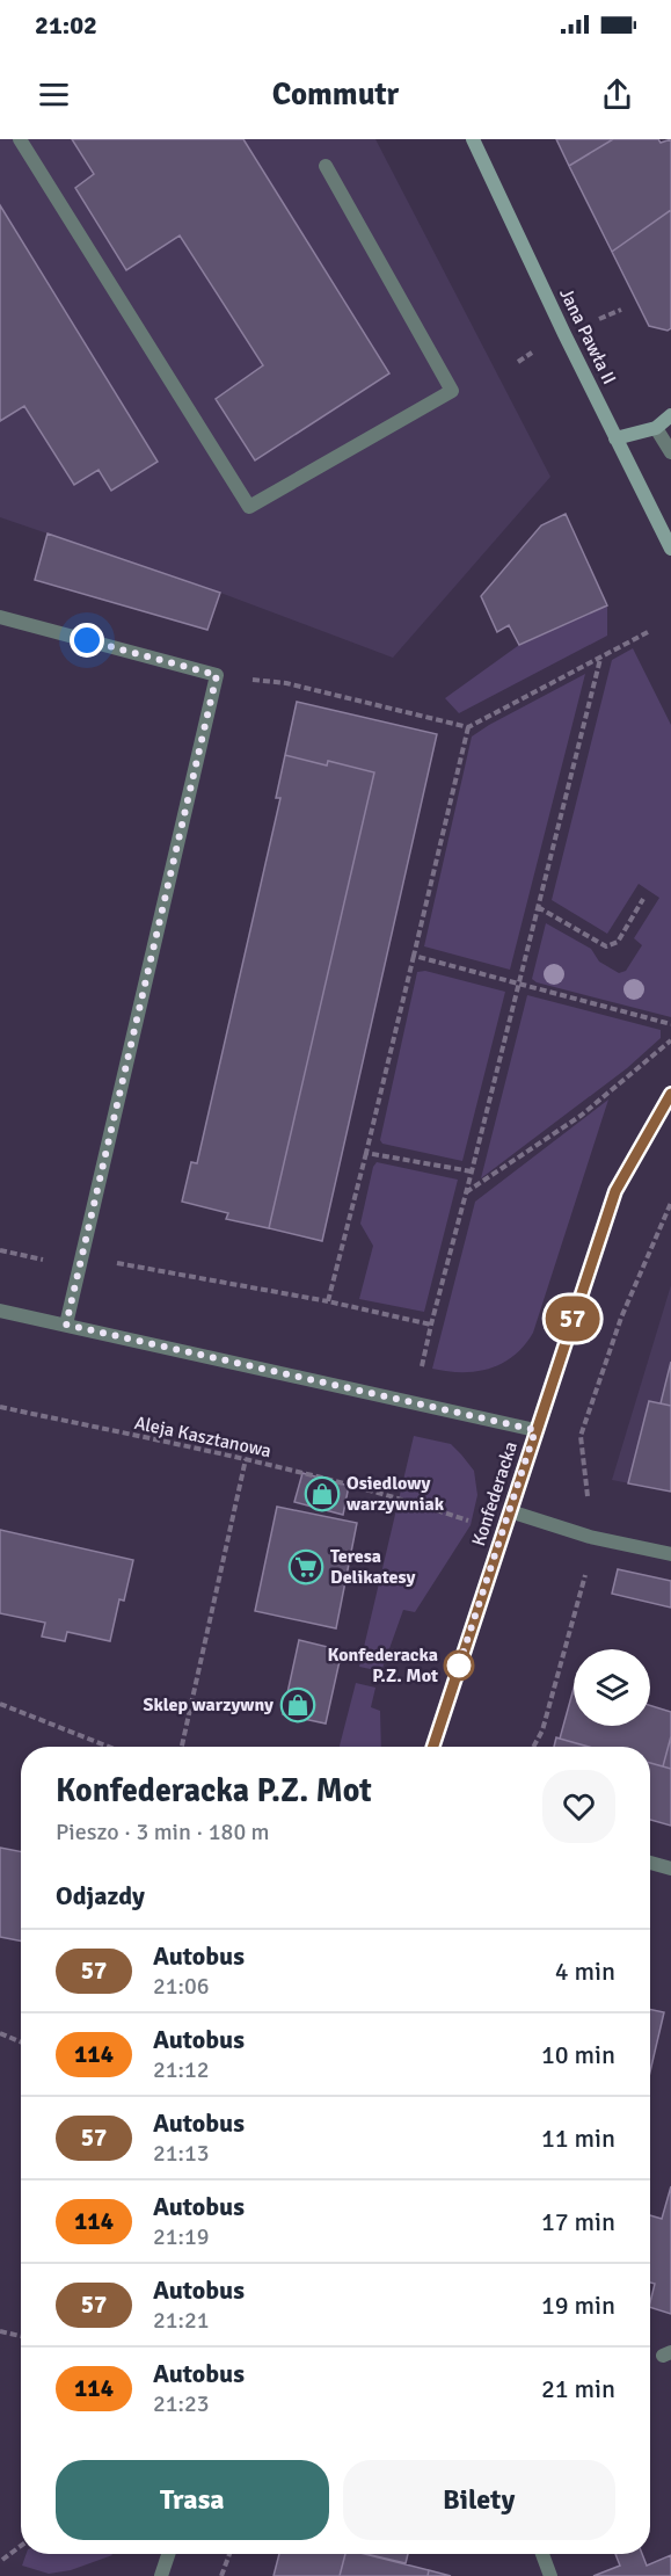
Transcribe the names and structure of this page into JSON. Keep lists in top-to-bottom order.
{
  "streets": {
    "main road": ["Jana Pawła II"],
    "street": ["Konfederacka"],
    "path": ["Aleja Kasztanowa"]
  },
  "places": {
    "shop": ["Osiedlowy warzywniak", "Sklep warzywny"],
    "supermarket": ["Teresa Delikatesy"],
    "other": ["Konfederacka P.Z. Mot"]
  },
  "lines": ["bus line 57"],
  "page": {
    "status": "21:02",
    "header": "Commutr",
    "on_map": "57",
    "heading": [
      ["Konfederacka P.Z. Mot", "Pieszo · 3 min · 180 m"],
      "Odjazdy"
    ],
    "list": [
      {
        "mark": "57",
        "name": "Autobus",
        "note": "21:06",
        "value": "4 min"
      },
      {
        "mark": "114",
        "name": "Autobus",
        "note": "21:12",
        "value": "10 min"
      },
      {
        "mark": "57",
        "name": "Autobus",
        "note": "21:13",
        "value": "11 min"
      },
      {
        "mark": "114",
        "name": "Autobus",
        "note": "21:19",
        "value": "17 min"
      },
      {
        "mark": "57",
        "name": "Autobus",
        "note": "21:21",
        "value": "19 min"
      },
      {
        "mark": "114",
        "name": "Autobus",
        "note": "21:23",
        "value": "21 min"
      }
    ],
    "buttons": ["Trasa", "Bilety"]
  }
}
